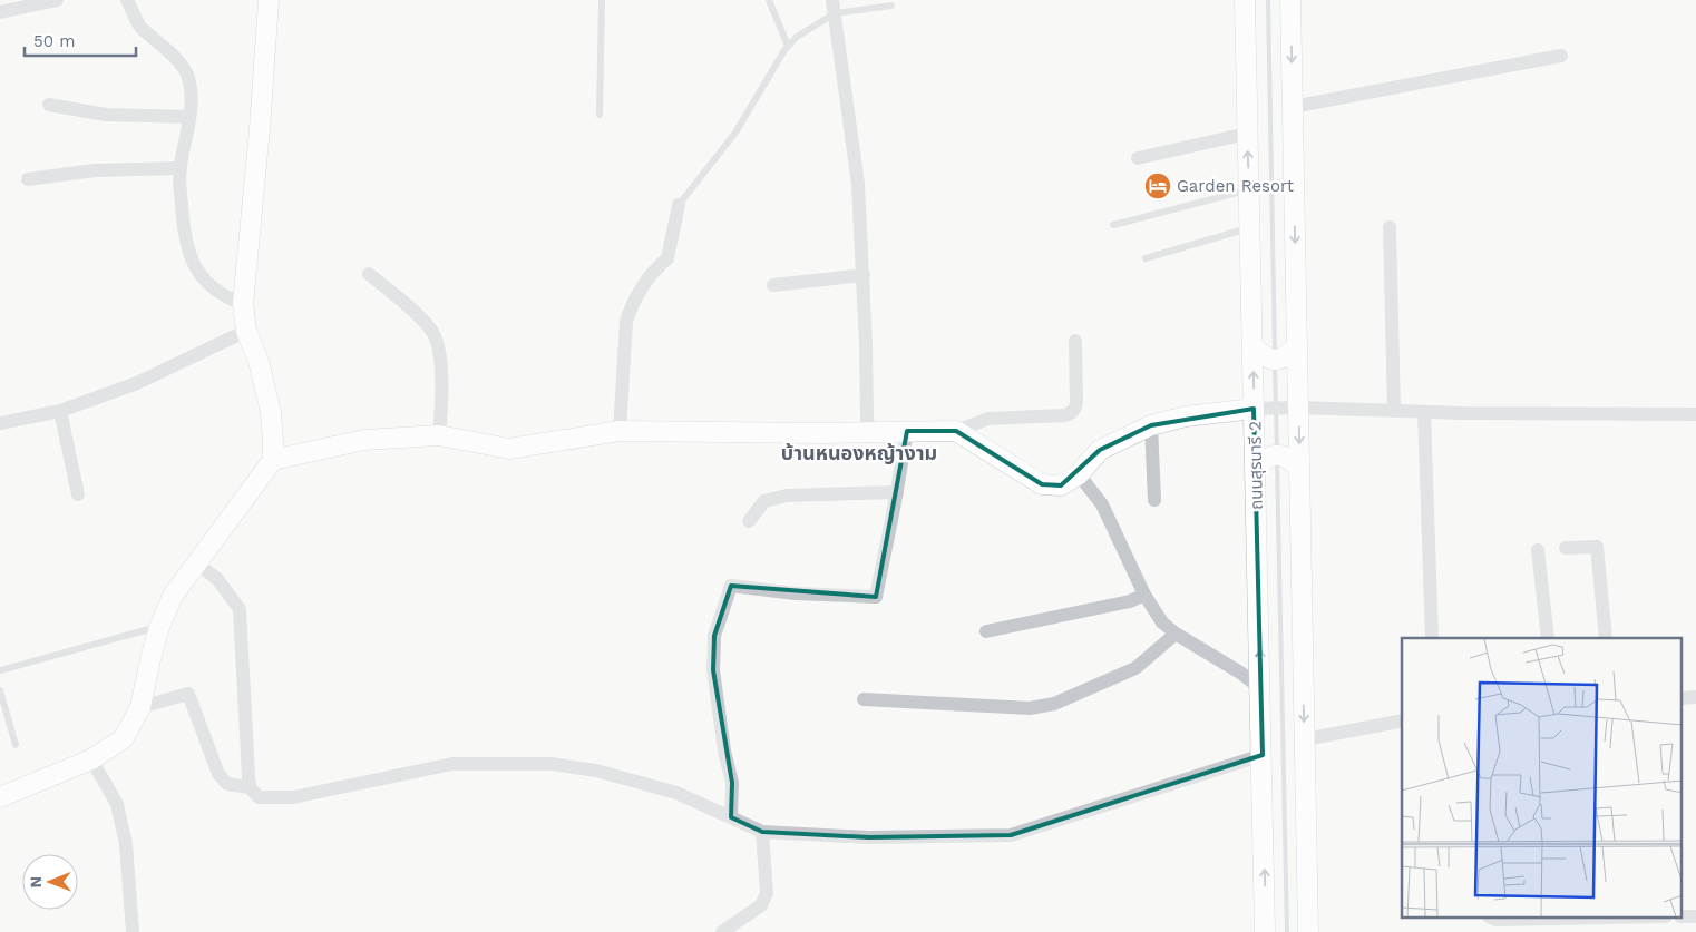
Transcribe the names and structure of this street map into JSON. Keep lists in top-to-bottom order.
{
  "streets": {
    "street": ["ถนนสุรนารี 2"]
  },
  "districts": ["บ้านหนองหญ้างาม"],
  "places": {
    "hotel": ["Garden Resort"]
  },
  "scale_bar": "50 m",
  "north": "left"
}
